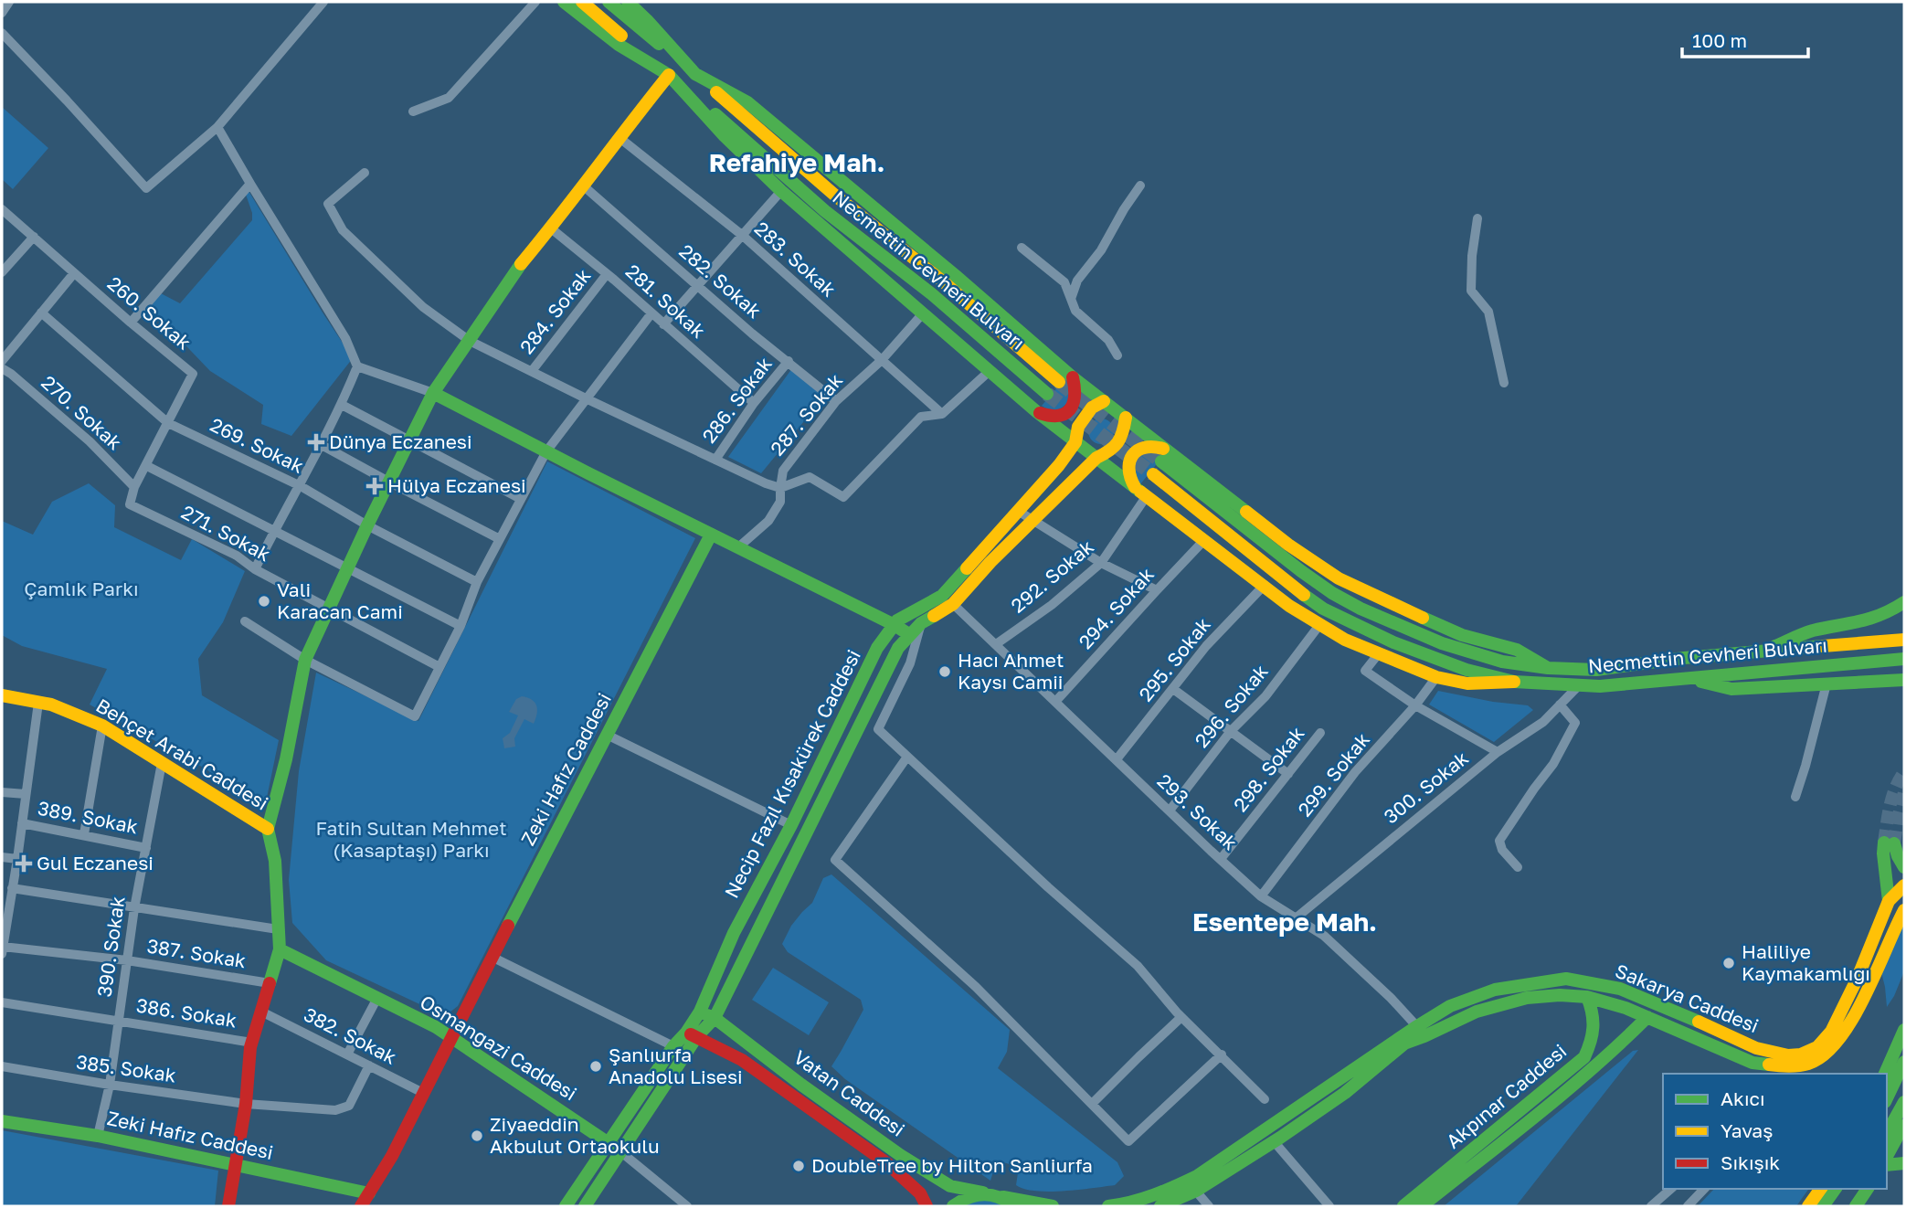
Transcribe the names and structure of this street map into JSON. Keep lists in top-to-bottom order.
{
  "streets": {
    "main road": [
      "Necmettin Cevheri Bulvarı",
      "Behçet Arabi Caddesi",
      "Zeki Hafız Caddesi",
      "Necip Fazıl Kısakürek Caddesi",
      "Sakarya Caddesi",
      "Osmangazi Caddesi",
      "Vatan Caddesi",
      "Akpınar Caddesi"
    ],
    "street": [
      "283. Sokak",
      "282. Sokak",
      "281. Sokak",
      "284. Sokak",
      "260. Sokak",
      "286. Sokak",
      "270. Sokak",
      "287. Sokak",
      "269. Sokak",
      "271. Sokak",
      "292. Sokak",
      "294. Sokak",
      "295. Sokak",
      "296. Sokak",
      "298. Sokak",
      "299. Sokak",
      "300. Sokak",
      "293. Sokak",
      "389. Sokak",
      "390. Sokak",
      "387. Sokak",
      "386. Sokak",
      "382. Sokak",
      "385. Sokak"
    ]
  },
  "crossings": [
    ["283. Sokak", "287. Sokak"],
    ["Necmettin Cevheri Bulvarı", "Necip Fazıl Kısakürek Caddesi"],
    ["Necmettin Cevheri Bulvarı", "300. Sokak"],
    ["282. Sokak", "286. Sokak"],
    ["282. Sokak", "287. Sokak"],
    ["281. Sokak", "284. Sokak"],
    ["281. Sokak", "286. Sokak"],
    ["260. Sokak", "270. Sokak"],
    ["260. Sokak", "269. Sokak"],
    ["260. Sokak", "271. Sokak"],
    ["292. Sokak", "293. Sokak"],
    ["294. Sokak", "293. Sokak"],
    ["295. Sokak", "293. Sokak"],
    ["296. Sokak", "293. Sokak"],
    ["Behçet Arabi Caddesi", "390. Sokak"],
    ["Zeki Hafız Caddesi", "390. Sokak"],
    ["Zeki Hafız Caddesi", "382. Sokak"],
    ["Zeki Hafız Caddesi", "Osmangazi Caddesi"],
    ["298. Sokak", "293. Sokak"],
    ["Necip Fazıl Kısakürek Caddesi", "293. Sokak"],
    ["Necip Fazıl Kısakürek Caddesi", "Osmangazi Caddesi"],
    ["Necip Fazıl Kısakürek Caddesi", "Vatan Caddesi"],
    ["299. Sokak", "293. Sokak"],
    ["300. Sokak", "293. Sokak"],
    ["293. Sokak", "Sakarya Caddesi"],
    ["389. Sokak", "390. Sokak"],
    ["390. Sokak", "387. Sokak"],
    ["390. Sokak", "386. Sokak"],
    ["390. Sokak", "385. Sokak"],
    ["Sakarya Caddesi", "Akpınar Caddesi"],
    ["382. Sokak", "385. Sokak"]
  ],
  "districts": ["Refahiye Mah.", "Esentepe Mah."],
  "parks": ["Çamlık Parkı", "Fatih Sultan Mehmet (Kasaptaşı) Parkı"],
  "places": {
    "health": ["Dünya Eczanesi", "Hülya Eczanesi", "Gul Eczanesi"],
    "other": [
      "Vali Karacan Cami",
      "Hacı Ahmet Kaysı Camii",
      "Haliliye Kaymakamlığı",
      "Şanlıurfa Anadolu Lisesi",
      "Ziyaeddin Akbulut Ortaokulu",
      "DoubleTree by Hilton Sanliurfa"
    ]
  },
  "legend": ["Akıcı", "Yavaş", "Sıkışık"],
  "scale_bar": "100 m"
}
